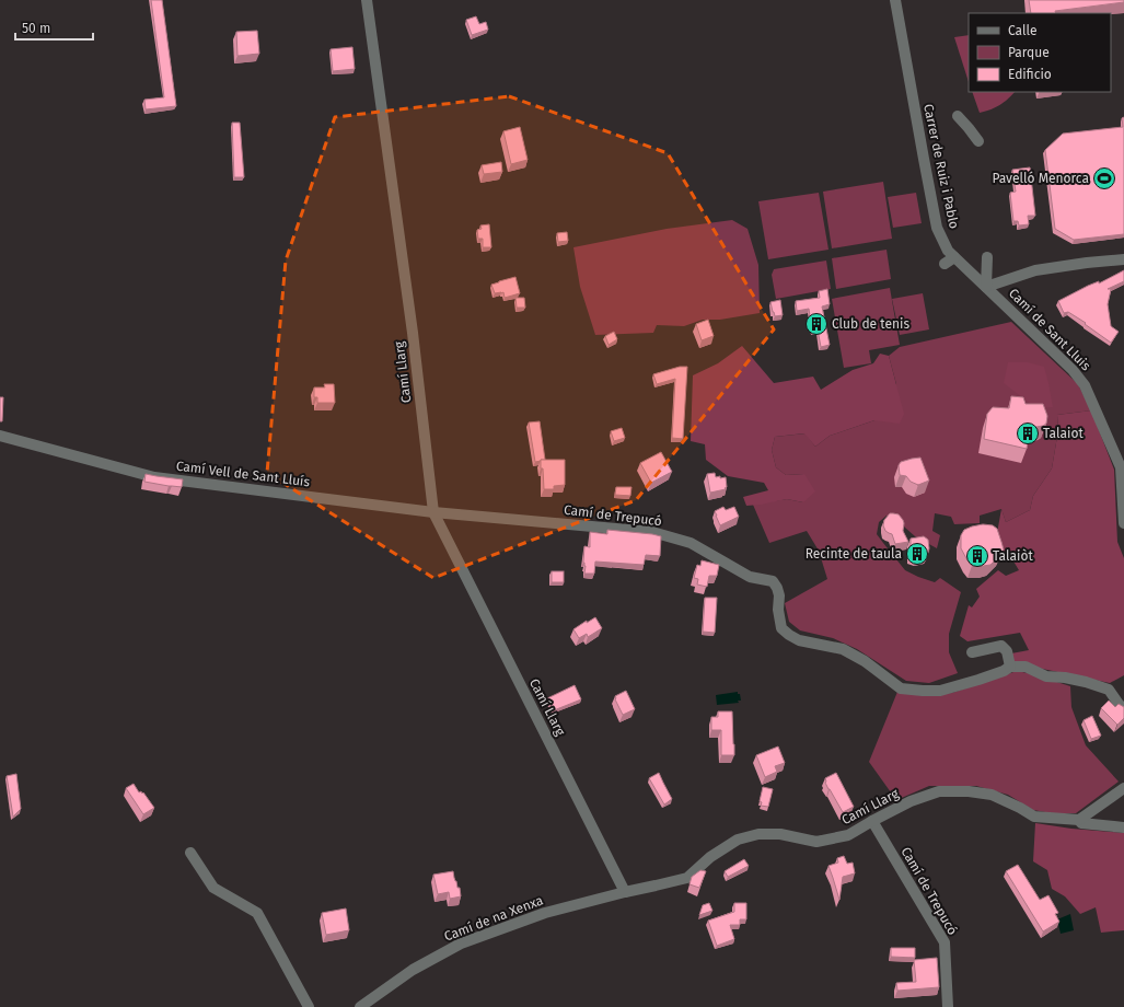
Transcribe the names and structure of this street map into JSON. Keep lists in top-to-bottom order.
{
  "streets": {
    "street": [
      "Carrer de Ruiz i Pablo",
      "Camí de Sant Lluis",
      "Camí Llarg",
      "Camí Vell de Sant Lluís",
      "Camí de Trepucó",
      "Camí de na Xenxa"
    ]
  },
  "crossings": [
    ["Carrer de Ruiz i Pablo", "Camí de Sant Lluis"],
    ["Camí Llarg", "Camí Vell de Sant Lluís"],
    ["Camí Llarg", "Camí de Trepucó"],
    ["Camí Llarg", "Camí de na Xenxa"],
    ["Camí Vell de Sant Lluís", "Camí de Trepucó"]
  ],
  "places": {
    "sports": ["Pavelló Menorca"],
    "building": [
      "Club de tenis",
      "Talaiot",
      "Recinte de taula",
      "Talaiòt"
    ]
  },
  "legend": ["Calle", "Parque", "Edificio"],
  "scale_bar": "50 m"
}
